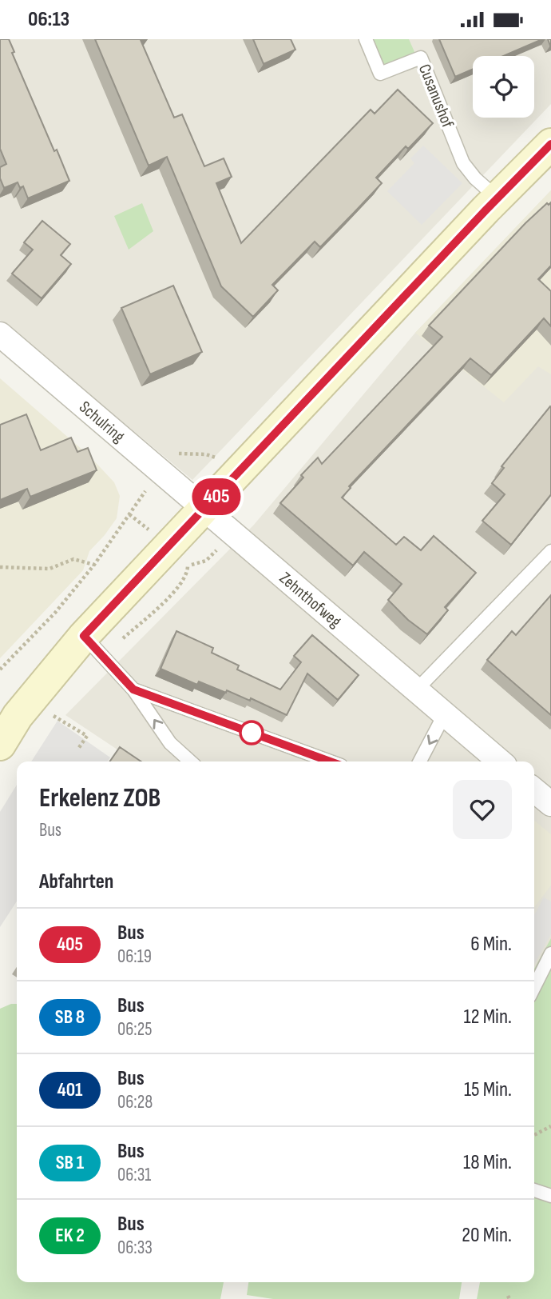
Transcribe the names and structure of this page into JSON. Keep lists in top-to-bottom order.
{
  "streets": {
    "street": ["Schulring", "Zehnthofweg"],
    "lane": ["Cusanushof"]
  },
  "crossings": [
    ["Schulring", "Zehnthofweg"]
  ],
  "lines": ["bus line 405"],
  "page": {
    "status": "06:13",
    "on_map": "405",
    "heading": [
      ["Erkelenz ZOB", "Bus"],
      "Abfahrten"
    ],
    "list": [
      {
        "mark": "405",
        "name": "Bus",
        "note": "06:19",
        "value": "6 Min."
      },
      {
        "mark": "SB 8",
        "name": "Bus",
        "note": "06:25",
        "value": "12 Min."
      },
      {
        "mark": "401",
        "name": "Bus",
        "note": "06:28",
        "value": "15 Min."
      },
      {
        "mark": "SB 1",
        "name": "Bus",
        "note": "06:31",
        "value": "18 Min."
      },
      {
        "mark": "EK 2",
        "name": "Bus",
        "note": "06:33",
        "value": "20 Min."
      }
    ]
  }
}
